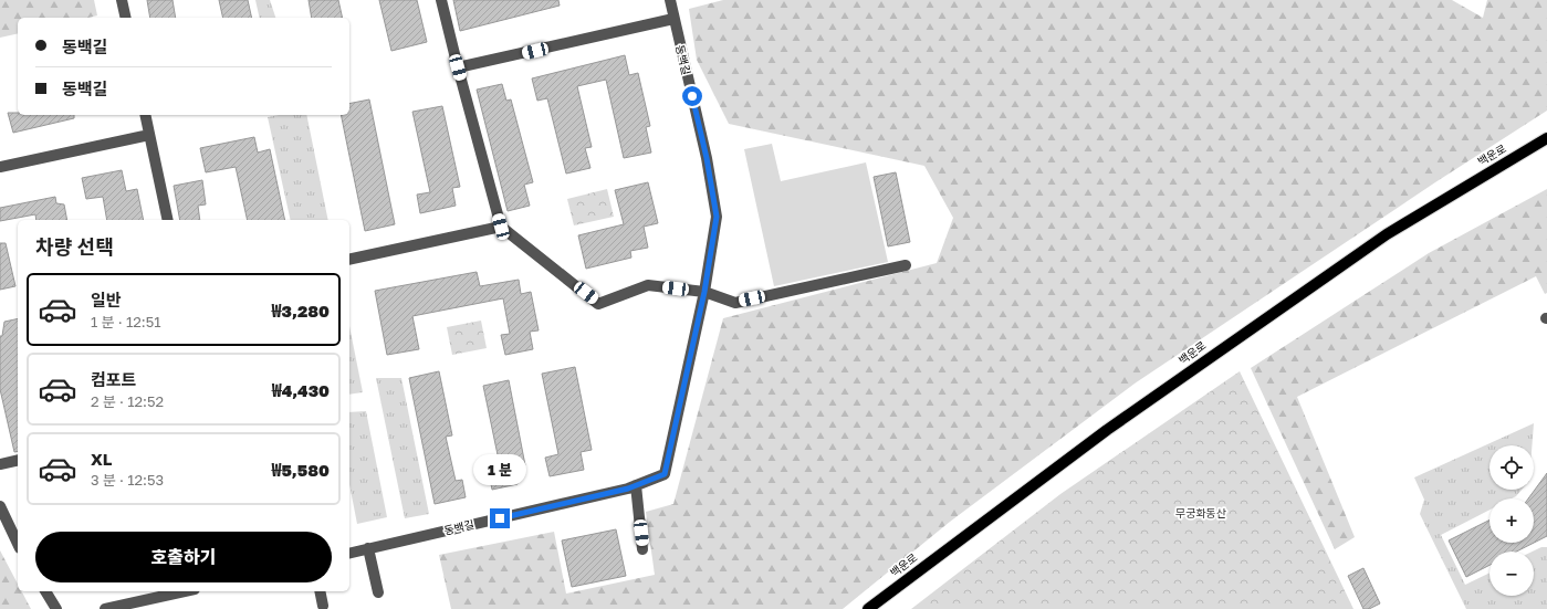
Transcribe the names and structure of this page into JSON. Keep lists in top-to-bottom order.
{
  "streets": {
    "main road": ["백운로"],
    "street": ["동백길"]
  },
  "parks": ["무궁화동산"],
  "page": {
    "banner": ["동백길", "동백길"],
    "heading": "차량 선택",
    "list": [
      {
        "name": "일반",
        "note": "1 분 · 12:51",
        "value": "₩3,280"
      },
      {
        "name": "컴포트",
        "note": "2 분 · 12:52",
        "value": "₩4,430"
      },
      {
        "name": "XL",
        "note": "3 분 · 12:53",
        "value": "₩5,580"
      }
    ],
    "map_buttons": ["+", "−"],
    "bubble": "1 분",
    "buttons": "호출하기"
  }
}
